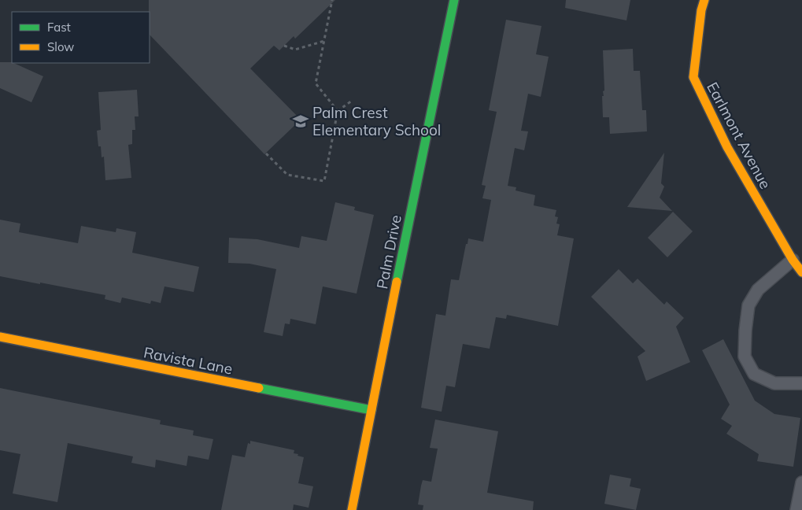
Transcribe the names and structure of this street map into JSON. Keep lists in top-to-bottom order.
{
  "streets": {
    "street": ["Earlmont Avenue", "Palm Drive", "Ravista Lane"]
  },
  "crossings": [
    ["Palm Drive", "Ravista Lane"]
  ],
  "places": {
    "school or university": ["Palm Crest Elementary School"]
  },
  "legend": ["Fast", "Slow"]
}
